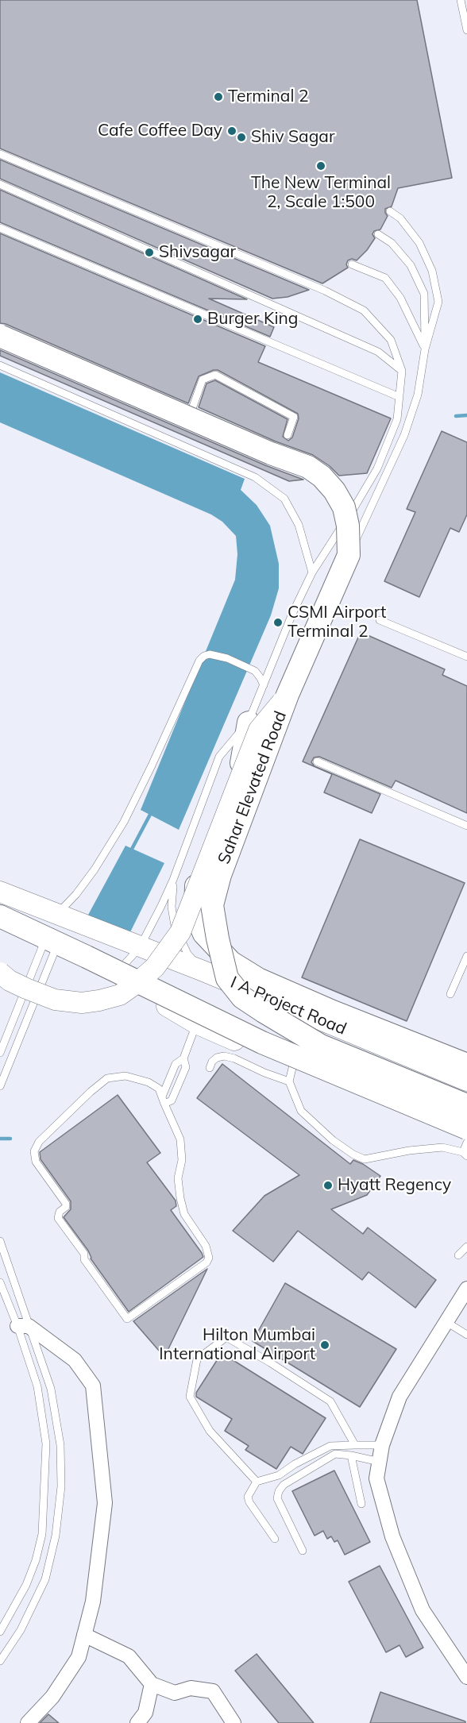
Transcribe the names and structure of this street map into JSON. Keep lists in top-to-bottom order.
{
  "streets": {
    "main road": ["Sahar Elevated Road", "I A Project Road"]
  },
  "places": [
    "Terminal 2",
    "Cafe Coffee Day",
    "Shiv Sagar",
    "The New Terminal 2, Scale 1:500",
    "Shivsagar",
    "Burger King",
    "CSMI Airport Terminal 2",
    "Hyatt Regency",
    "Hilton Mumbai International Airport"
  ]
}
